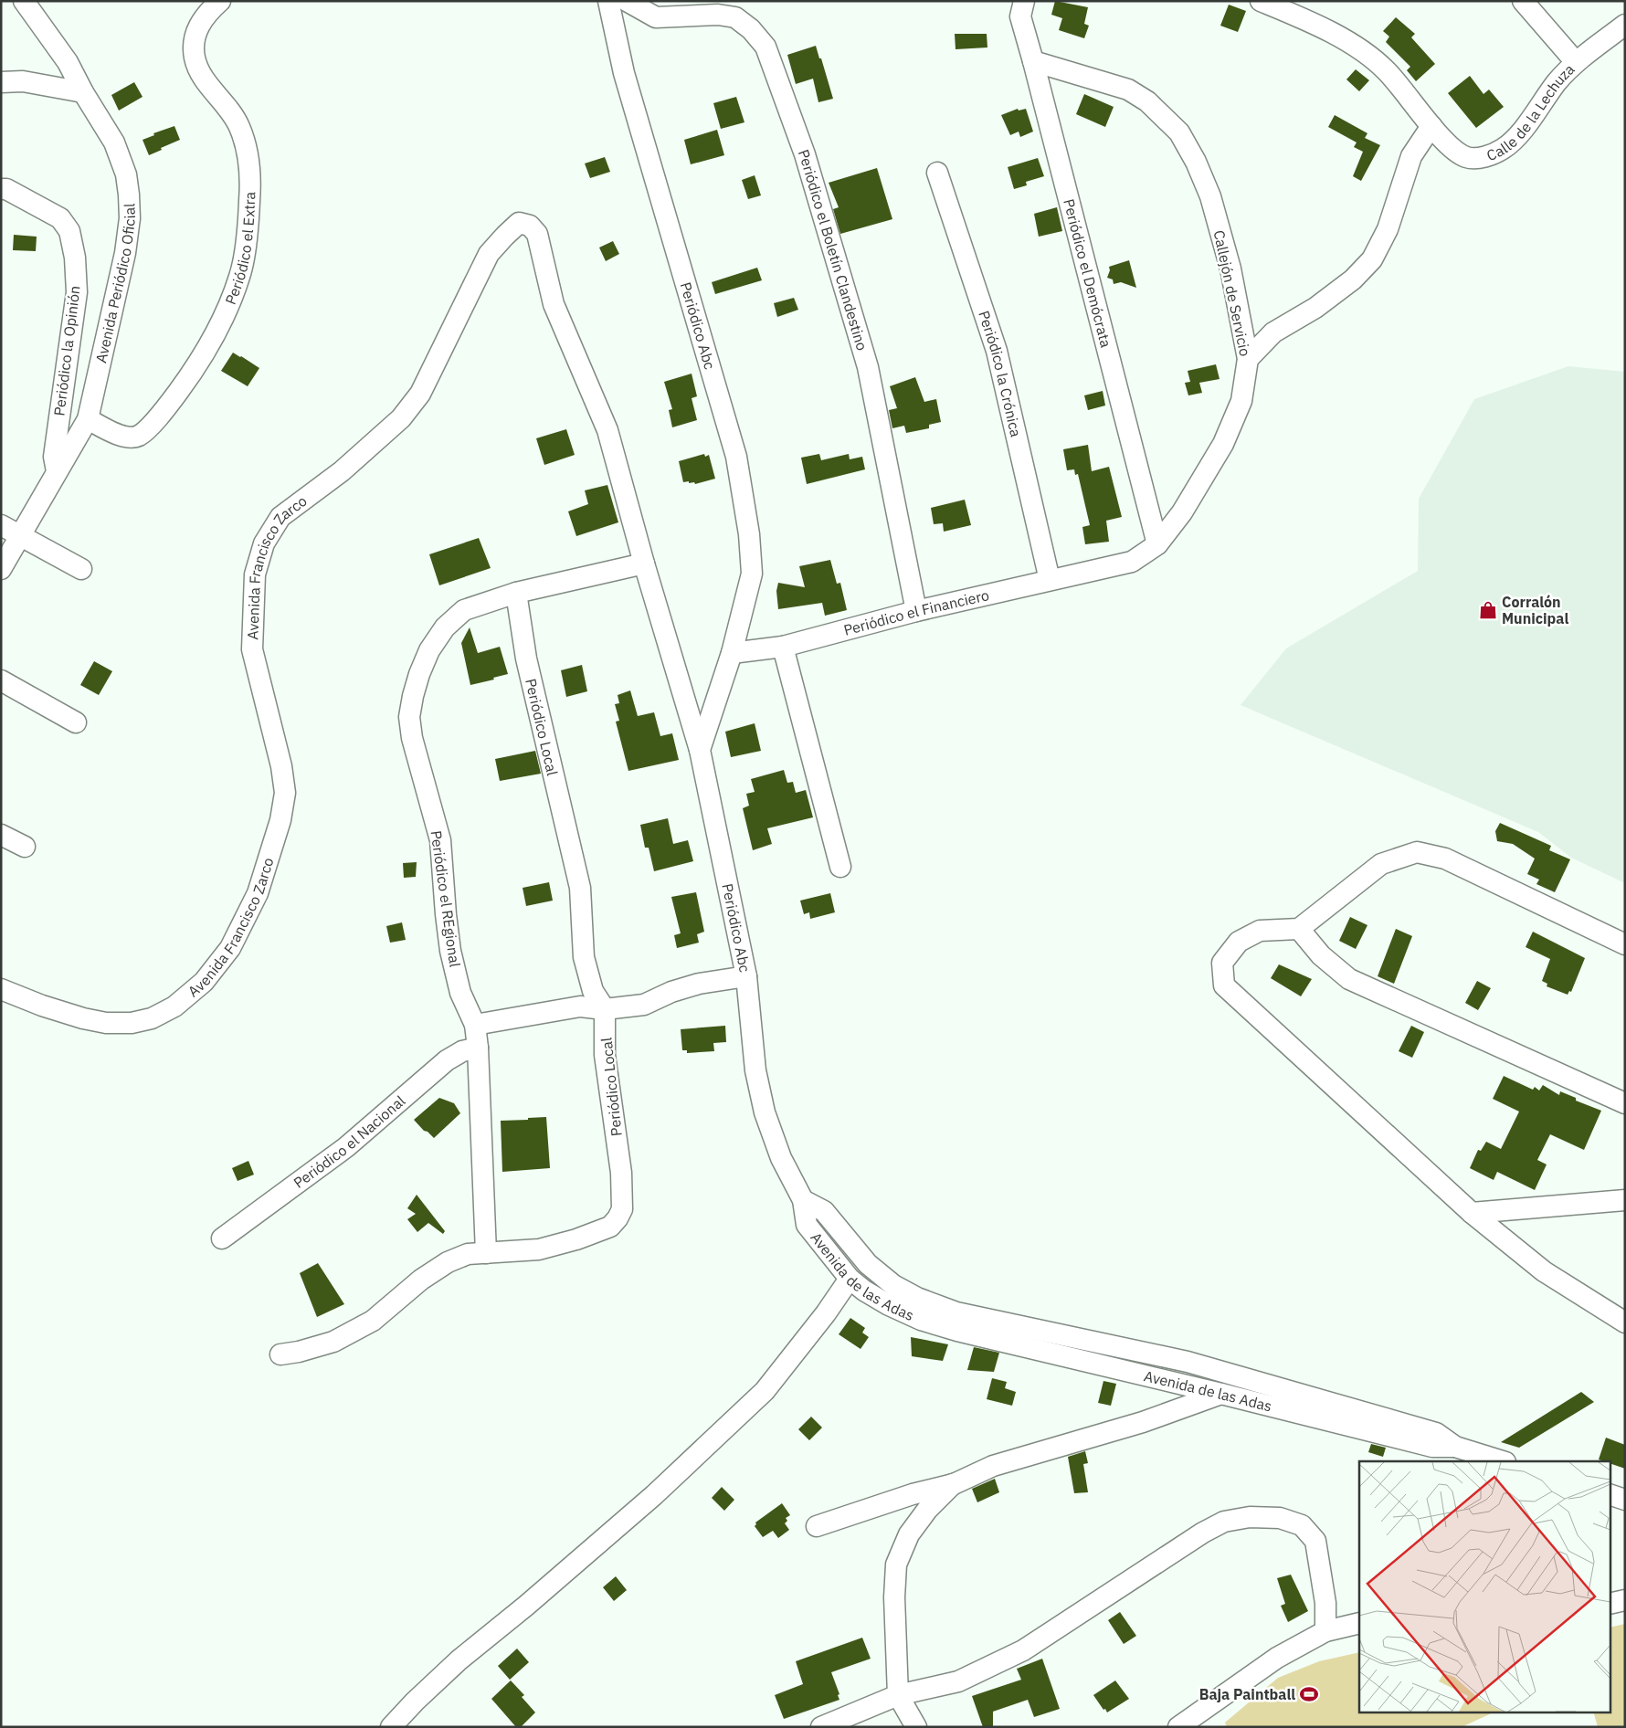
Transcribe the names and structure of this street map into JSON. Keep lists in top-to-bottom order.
{
  "streets": {
    "street": [
      "Calle de la Lechuza",
      "Periódico el Extra",
      "Periódico el Boletín Clandestino",
      "Periódico el Demócrata",
      "Avenida Periódico Oficial",
      "Callejón de Servicio",
      "Periódico Abc",
      "Periódico la Opinión",
      "Periódico la Crónica",
      "Avenida Francisco Zarco",
      "Periódico el Financiero",
      "Periódico Local",
      "Periódico el REgional",
      "Periódico el Nacional",
      "Avenida de las Adas"
    ]
  },
  "crossings": [
    ["Periódico el Extra", "Avenida Periódico Oficial"],
    ["Periódico el Boletín Clandestino", "Periódico el Financiero"],
    ["Periódico el Demócrata", "Callejón de Servicio"],
    ["Avenida Periódico Oficial", "Periódico la Opinión"],
    ["Callejón de Servicio", "Periódico la Crónica"],
    ["Callejón de Servicio", "Periódico el Financiero"],
    ["Periódico Abc", "Avenida de las Adas"],
    ["Periódico la Crónica", "Periódico el Financiero"],
    ["Avenida Francisco Zarco", "Periódico el REgional"],
    ["Periódico Local", "Periódico el REgional"],
    ["Periódico el REgional", "Periódico el Nacional"]
  ],
  "places": {
    "shop": ["Corralón Municipal"],
    "sports": ["Baja Paintball"]
  }
}
